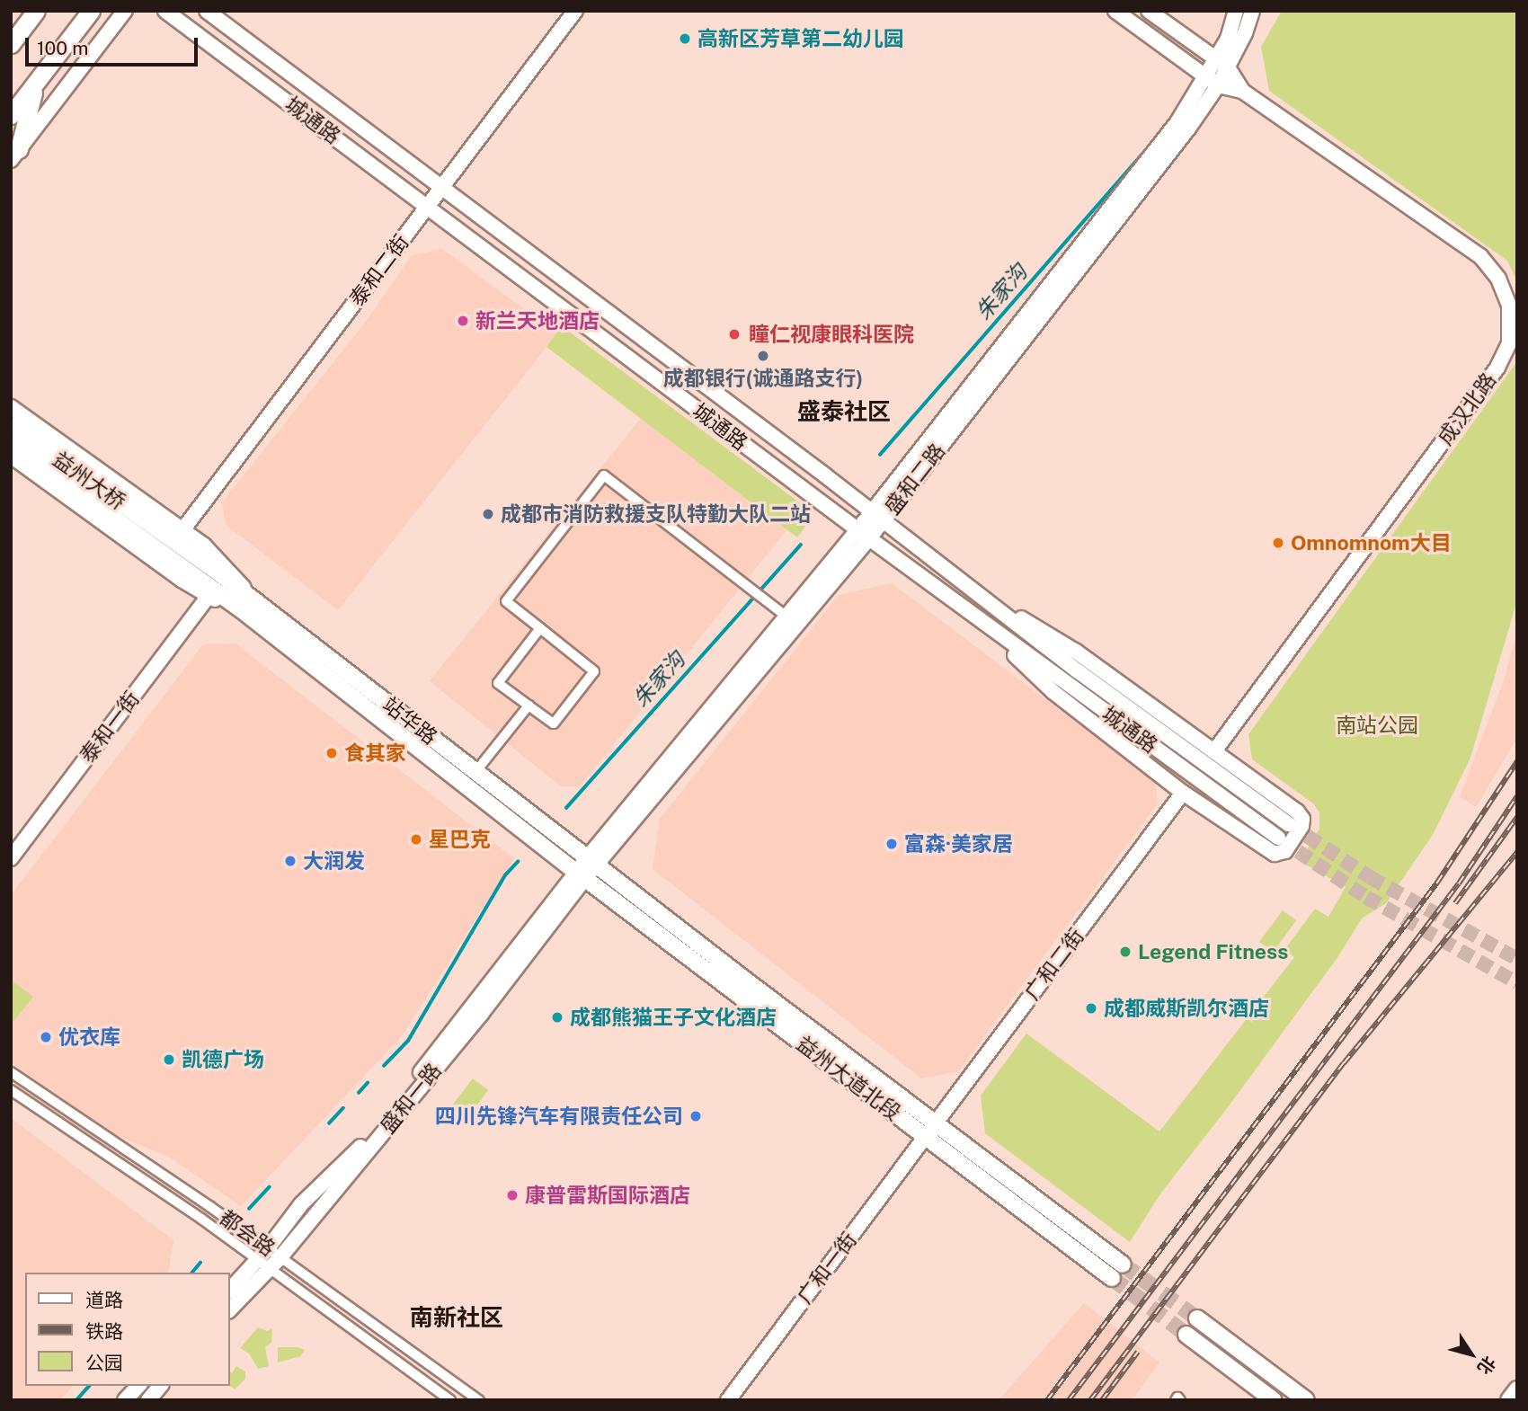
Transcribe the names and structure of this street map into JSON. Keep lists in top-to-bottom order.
{
  "streets": {
    "main road": ["益州大桥", "站华路", "益州大道北段"],
    "street": [
      "城通路",
      "泰和二街",
      "成汉北路",
      "泰和一街",
      "广和二街",
      "盛和一路",
      "都会路",
      "广和一街"
    ]
  },
  "crossings": [
    ["城通路", "泰和二街"],
    ["益州大桥", "站华路"],
    ["站华路", "益州大道北段"],
    ["站华路", "盛和一路"],
    ["广和二街", "益州大道北段"],
    ["广和二街", "广和一街"],
    ["益州大道北段", "盛和一路"],
    ["益州大道北段", "广和一街"],
    ["盛和一路", "都会路"]
  ],
  "districts": ["盛泰社区", "南新社区"],
  "water": ["朱家沟"],
  "parks": ["南站公园"],
  "places": [
    "高新区芳草第二幼儿园",
    "新兰天地酒店",
    "瞳仁视康眼科医院",
    "成都银行(诚通路支行)",
    "成都市消防救援支队特勤大队二站",
    "Omnomnom大目",
    "食其家",
    "星巴克",
    "富森·美家居",
    "大润发",
    "Legend Fitness",
    "成都威斯凯尔酒店",
    "成都熊猫王子文化酒店",
    "优衣库",
    "凯德广场",
    "四川先锋汽车有限责任公司",
    "康普雷斯国际酒店"
  ],
  "legend": ["道路", "铁路", "公园"],
  "scale_bar": "100 m",
  "north": "bottom right"
}
